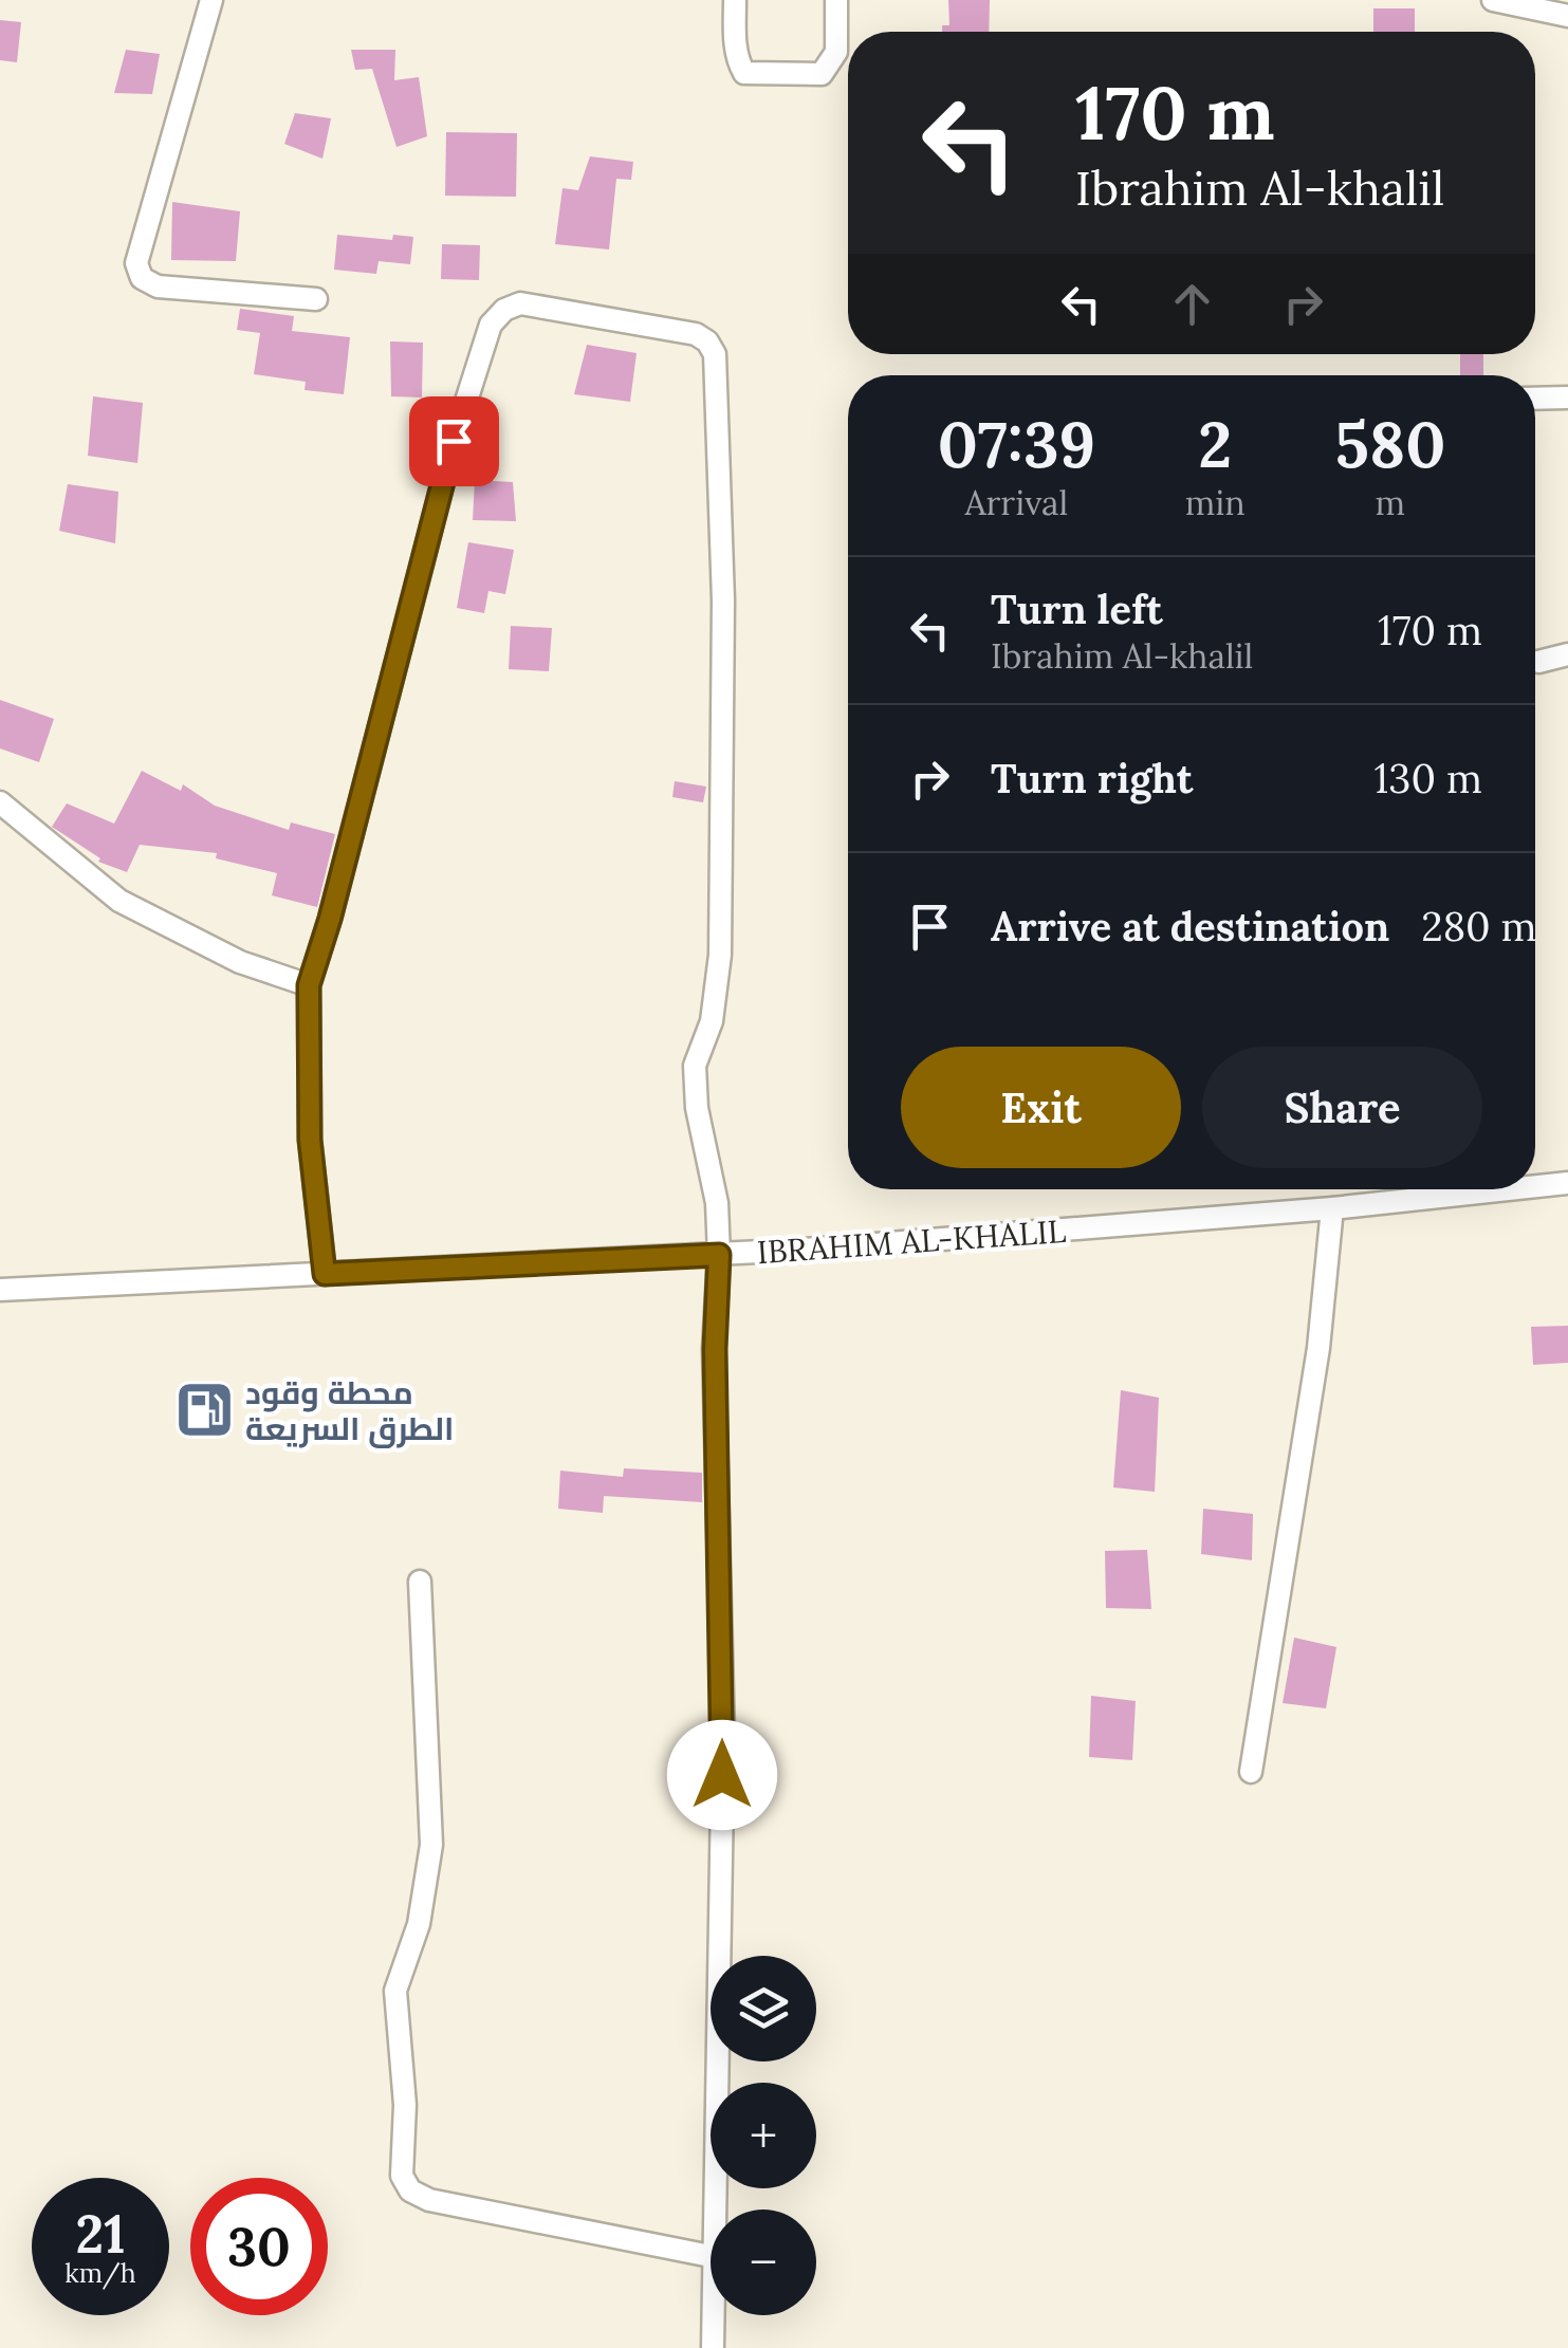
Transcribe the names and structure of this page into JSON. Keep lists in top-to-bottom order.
{
  "streets": {
    "street": ["IBRAHIM AL-KHALIL"]
  },
  "places": {
    "fuel station": ["محطة وقود الطرق السريعة"]
  },
  "page": {
    "turn": ["170 m", "Ibrahim Al-khalil"],
    "eta": [
      "07:39",
      "Arrival",
      "2",
      "min",
      "580",
      "m"
    ],
    "list": [
      {
        "name": "Turn left",
        "note": "Ibrahim Al-khalil",
        "value": "170 m"
      },
      {
        "name": "Turn right",
        "value": "130 m"
      },
      {
        "name": "Arrive at destination",
        "value": "280 m"
      }
    ],
    "buttons": ["Exit", "Share"],
    "map_buttons": ["+", "−"],
    "speed": "21 km/h",
    "limit": "30"
  }
}
